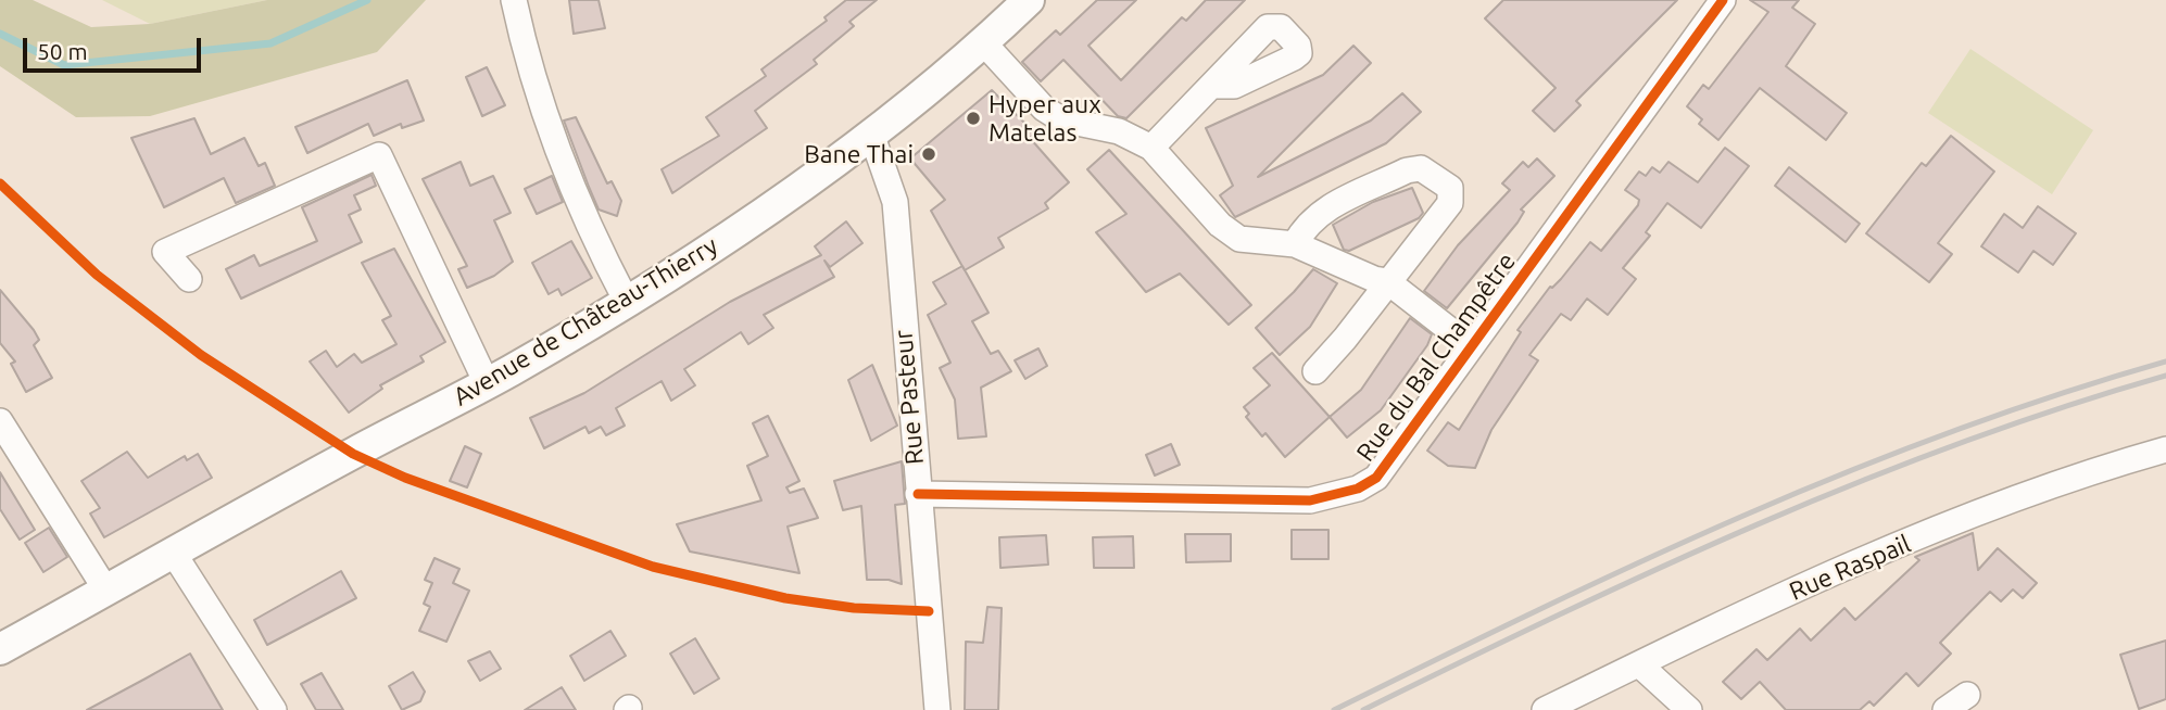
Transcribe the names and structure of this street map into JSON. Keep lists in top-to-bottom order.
{
  "streets": {
    "main road": ["Avenue de Château-Thierry"],
    "street": ["Rue du Bal Champêtre", "Rue Pasteur", "Rue Raspail"]
  },
  "crossings": [
    ["Avenue de Château-Thierry", "Rue Pasteur"],
    ["Rue du Bal Champêtre", "Rue Pasteur"]
  ],
  "places": ["Hyper aux Matelas", "Bane Thai"],
  "scale_bar": "50 m"
}
